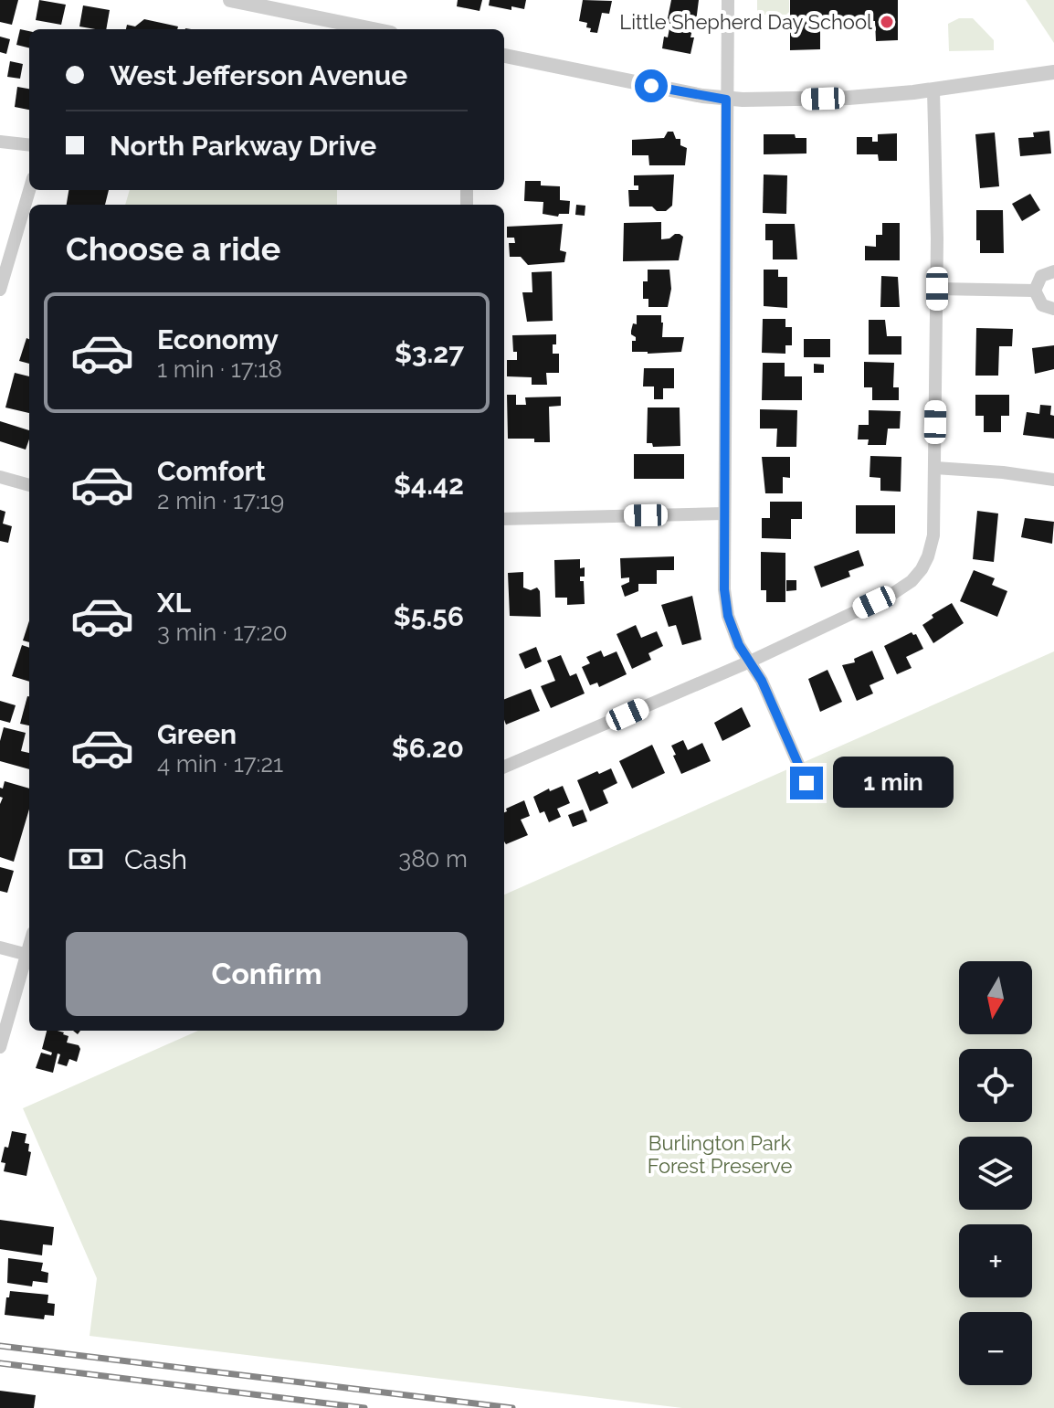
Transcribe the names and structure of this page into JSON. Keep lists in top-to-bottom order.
{
  "parks": ["Burlington Park Forest Preserve"],
  "places": ["Little Shepherd Day School"],
  "north": "bottom",
  "page": {
    "banner": ["West Jefferson Avenue", "North Parkway Drive"],
    "heading": "Choose a ride",
    "list": [
      {
        "name": "Economy",
        "note": "1 min · 17:18",
        "value": "$3.27"
      },
      {
        "name": "Comfort",
        "note": "2 min · 17:19",
        "value": "$4.42"
      },
      {
        "name": "XL",
        "note": "3 min · 17:20",
        "value": "$5.56"
      },
      {
        "name": "Green",
        "note": "4 min · 17:21",
        "value": "$6.20"
      }
    ],
    "bubble": "1 min",
    "pay": ["Cash", "380 m"],
    "buttons": "Confirm",
    "map_buttons": ["+", "−"]
  }
}
